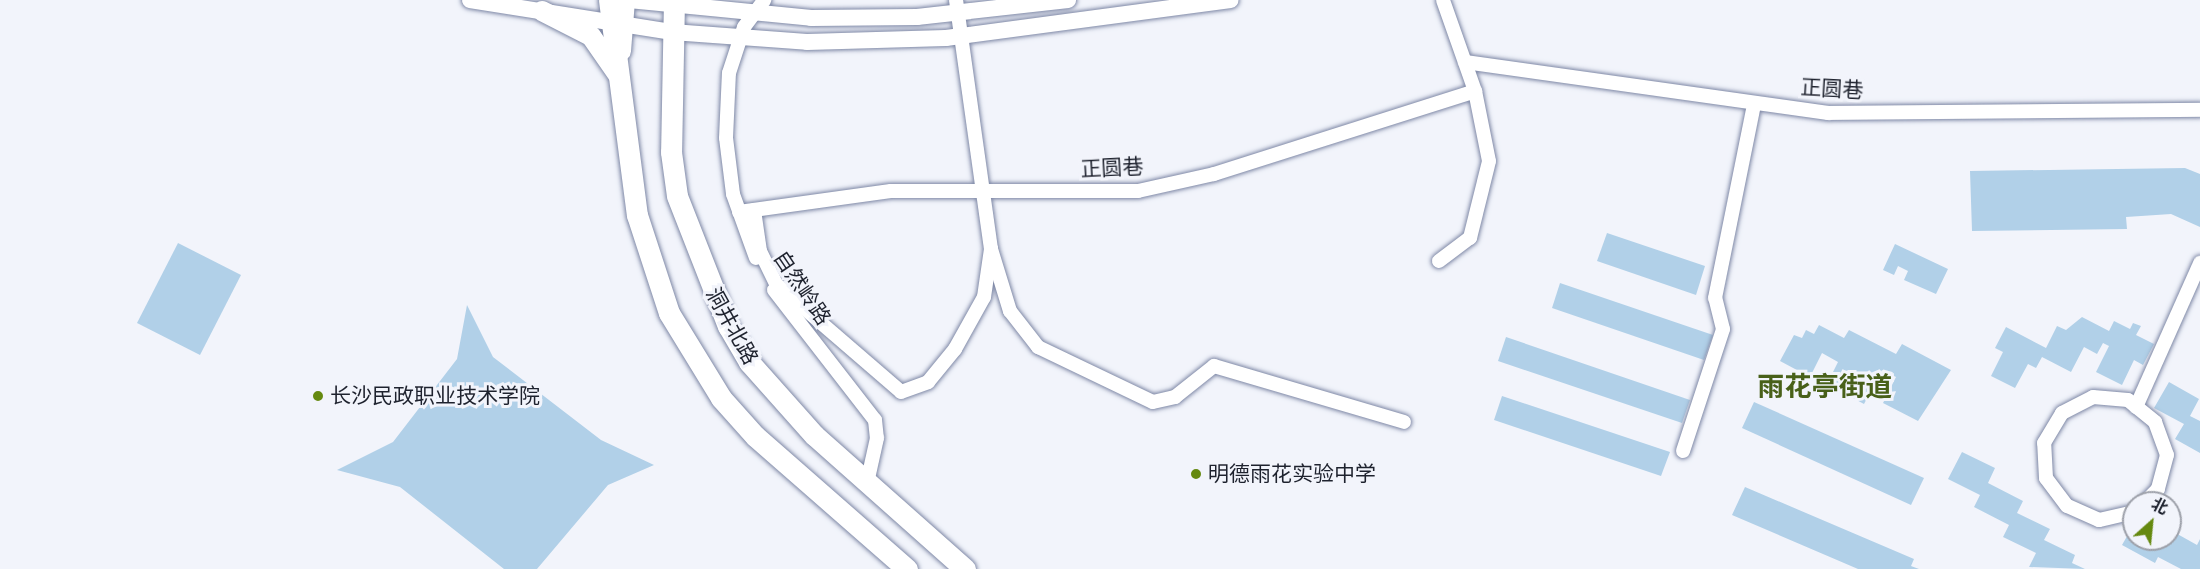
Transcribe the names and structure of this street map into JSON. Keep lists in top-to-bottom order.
{
  "streets": {
    "main road": ["洞井北路"],
    "street": ["正圆巷", "自然岭路"]
  },
  "crossings": [
    ["正圆巷", "自然岭路"],
    ["自然岭路", "洞井北路"]
  ],
  "districts": ["雨花亭街道"],
  "places": ["长沙民政职业技术学院", "明德雨花实验中学"],
  "north": "top right"
}
